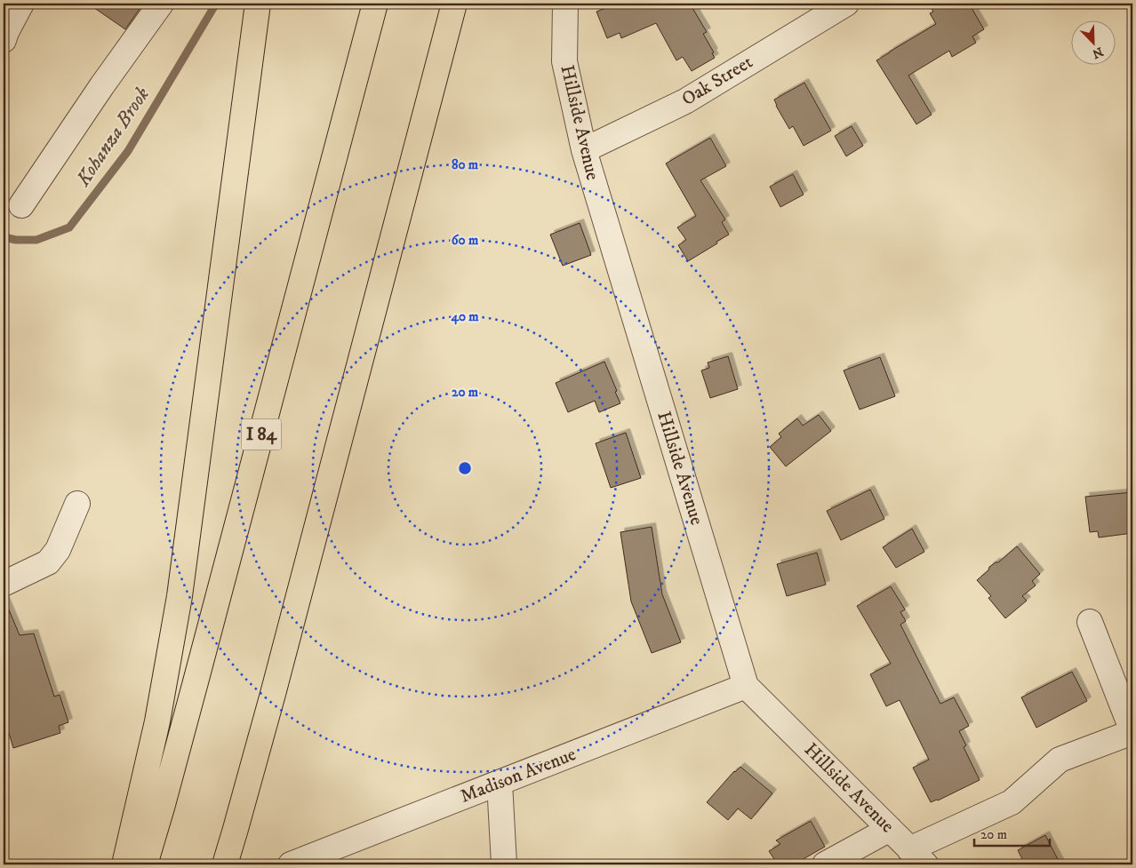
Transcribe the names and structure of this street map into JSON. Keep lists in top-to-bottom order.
{
  "streets": {
    "highway": ["I 84"],
    "street": ["Oak Street", "Hillside Avenue", "Madison Avenue"]
  },
  "crossings": [
    ["Oak Street", "Hillside Avenue"],
    ["Hillside Avenue", "Madison Avenue"]
  ],
  "water": ["Kohanza Brook"],
  "scale_bar": "20 m",
  "north": "bottom right",
  "rings": [
    "80 m",
    "60 m",
    "40 m",
    "20 m"
  ]
}
